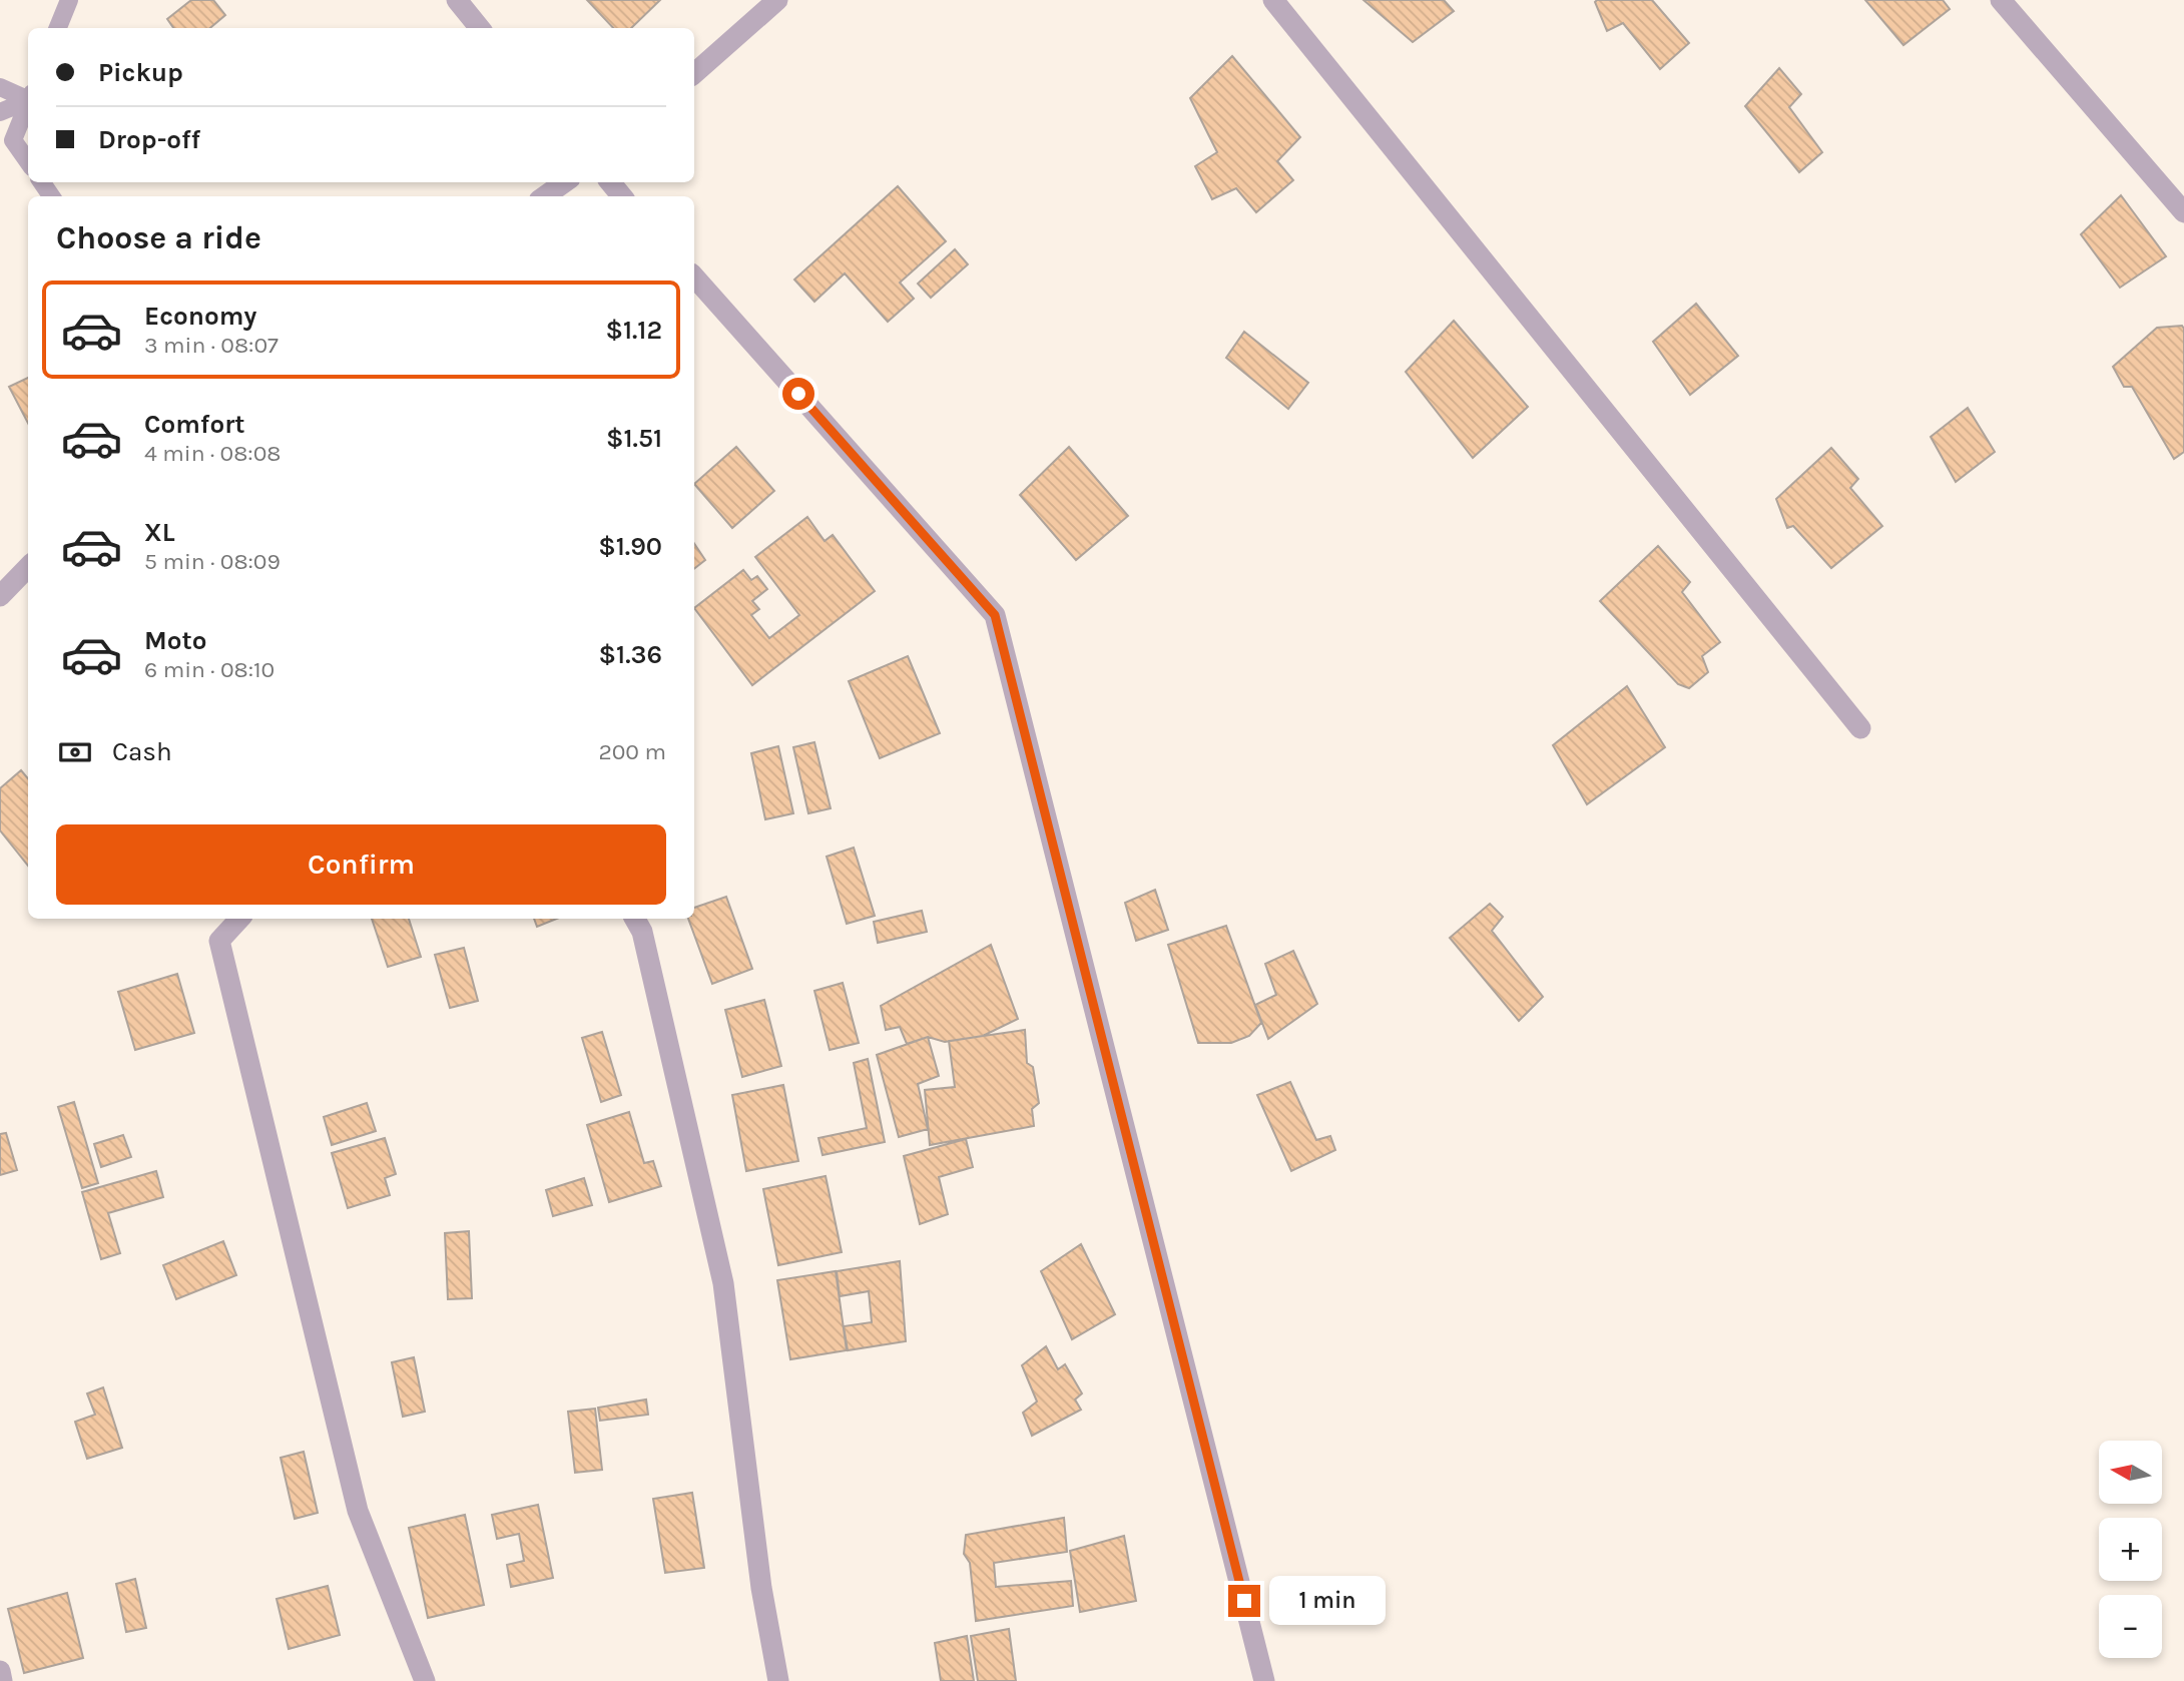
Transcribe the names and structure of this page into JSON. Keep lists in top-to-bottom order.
{
  "north": "left",
  "page": {
    "banner": ["Pickup", "Drop-off"],
    "heading": "Choose a ride",
    "list": [
      {
        "name": "Economy",
        "note": "3 min · 08:07",
        "value": "$1.12"
      },
      {
        "name": "Comfort",
        "note": "4 min · 08:08",
        "value": "$1.51"
      },
      {
        "name": "XL",
        "note": "5 min · 08:09",
        "value": "$1.90"
      },
      {
        "name": "Moto",
        "note": "6 min · 08:10",
        "value": "$1.36"
      }
    ],
    "pay": ["Cash", "200 m"],
    "buttons": "Confirm",
    "map_buttons": ["+", "−"],
    "bubble": "1 min"
  }
}
